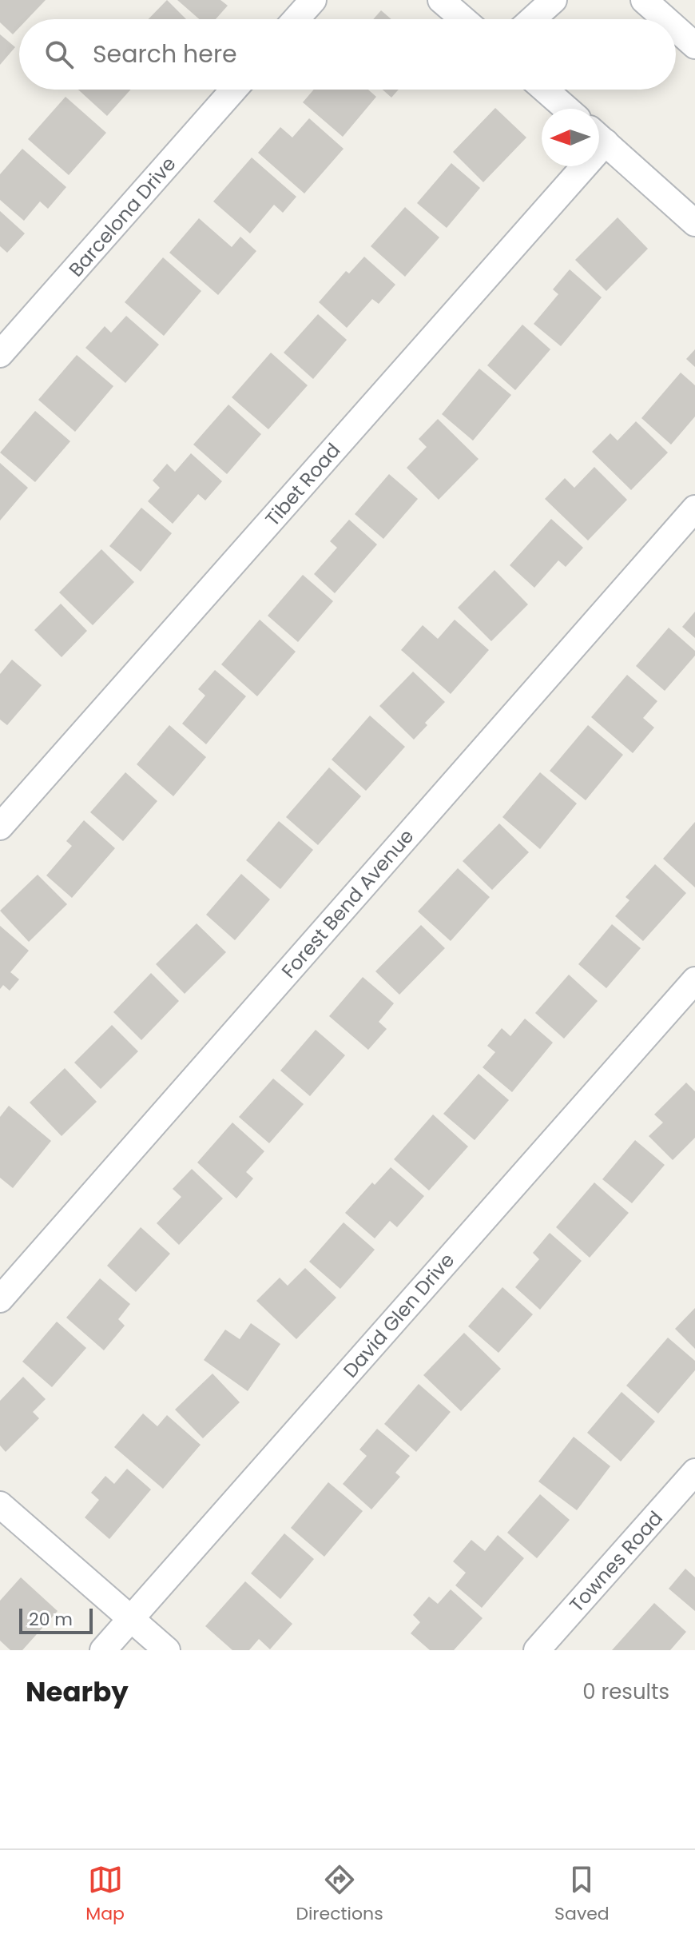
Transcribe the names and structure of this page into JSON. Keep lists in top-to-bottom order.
{
  "streets": {
    "street": [
      "Barcelona Drive",
      "Tibet Road",
      "Forest Bend Avenue",
      "David Glen Drive",
      "Townes Road"
    ]
  },
  "scale_bar": "20 m",
  "north": "left",
  "page": {
    "search": "Search here",
    "scale": "20 m",
    "heading": ["Nearby", "0 results"],
    "nav": ["Map", "Directions", "Saved"]
  }
}
